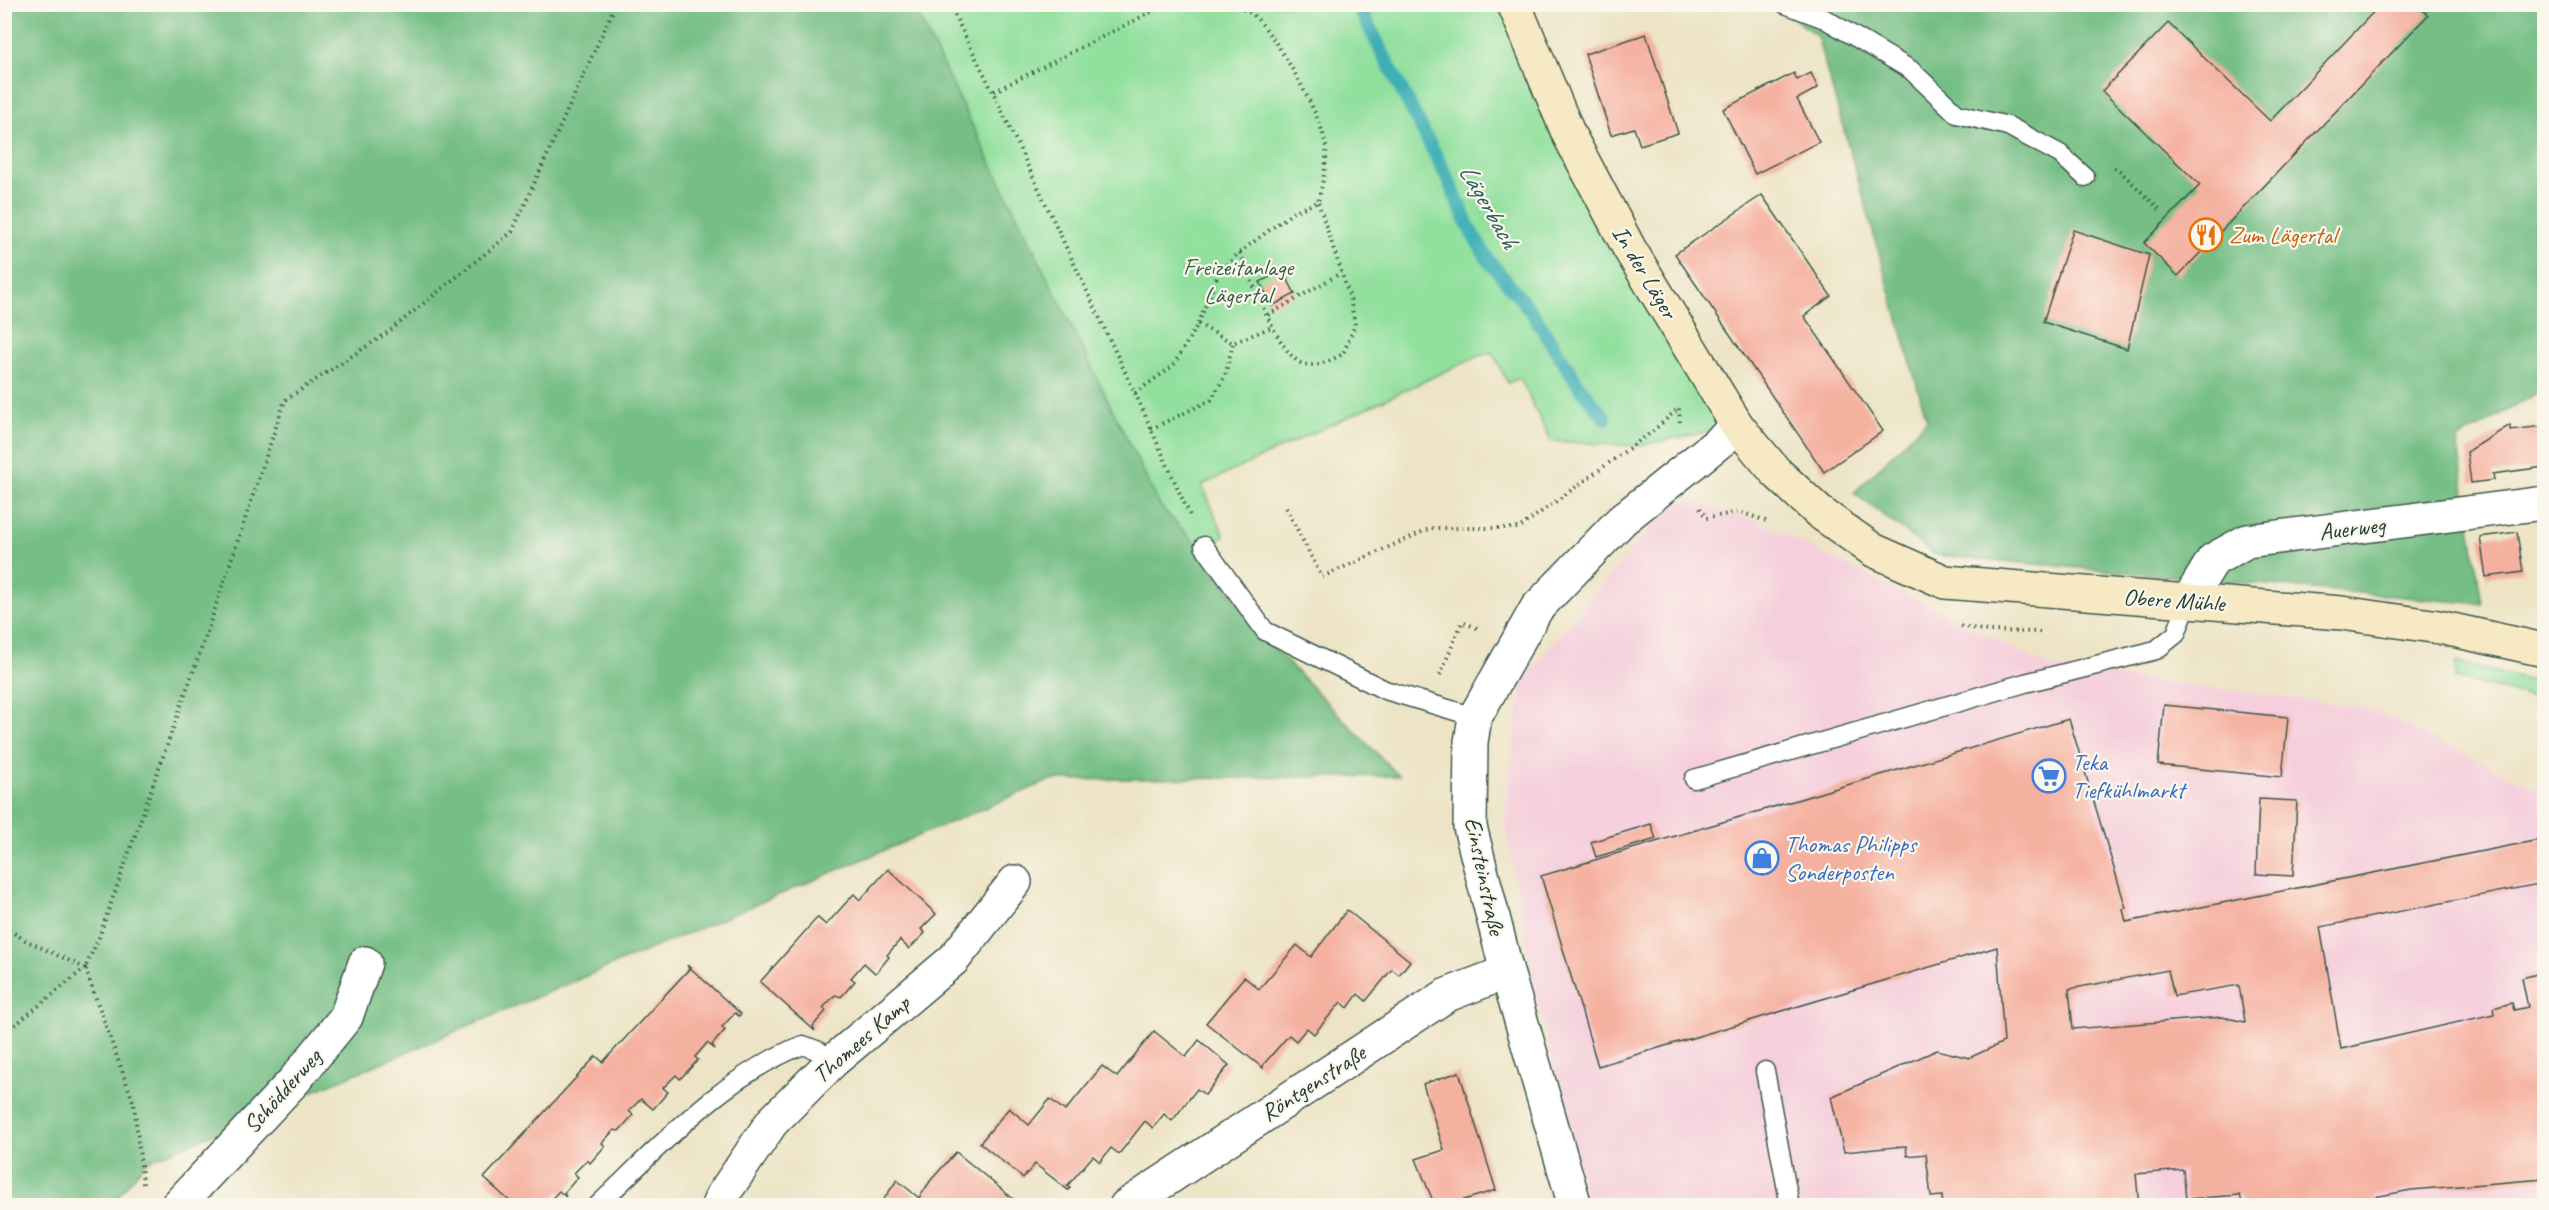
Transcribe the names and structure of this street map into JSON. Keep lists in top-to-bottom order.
{
  "streets": {
    "main road": ["In der Läger", "Obere Mühle"],
    "street": [
      "Auerweg",
      "Einsteinstraße",
      "Thomees Kamp",
      "Röntgenstraße",
      "Schödderweg"
    ]
  },
  "crossings": [
    ["In der Läger", "Obere Mühle"],
    ["In der Läger", "Einsteinstraße"],
    ["Auerweg", "Obere Mühle"],
    ["Einsteinstraße", "Röntgenstraße"]
  ],
  "water": ["Lägerbach"],
  "parks": ["Freizeitanlage Lägertal"],
  "places": {
    "restaurant": ["Zum Lägertal"],
    "supermarket": ["Teka Tiefkühlmarkt"],
    "shop": ["Thomas Philipps Sonderposten"]
  }
}
